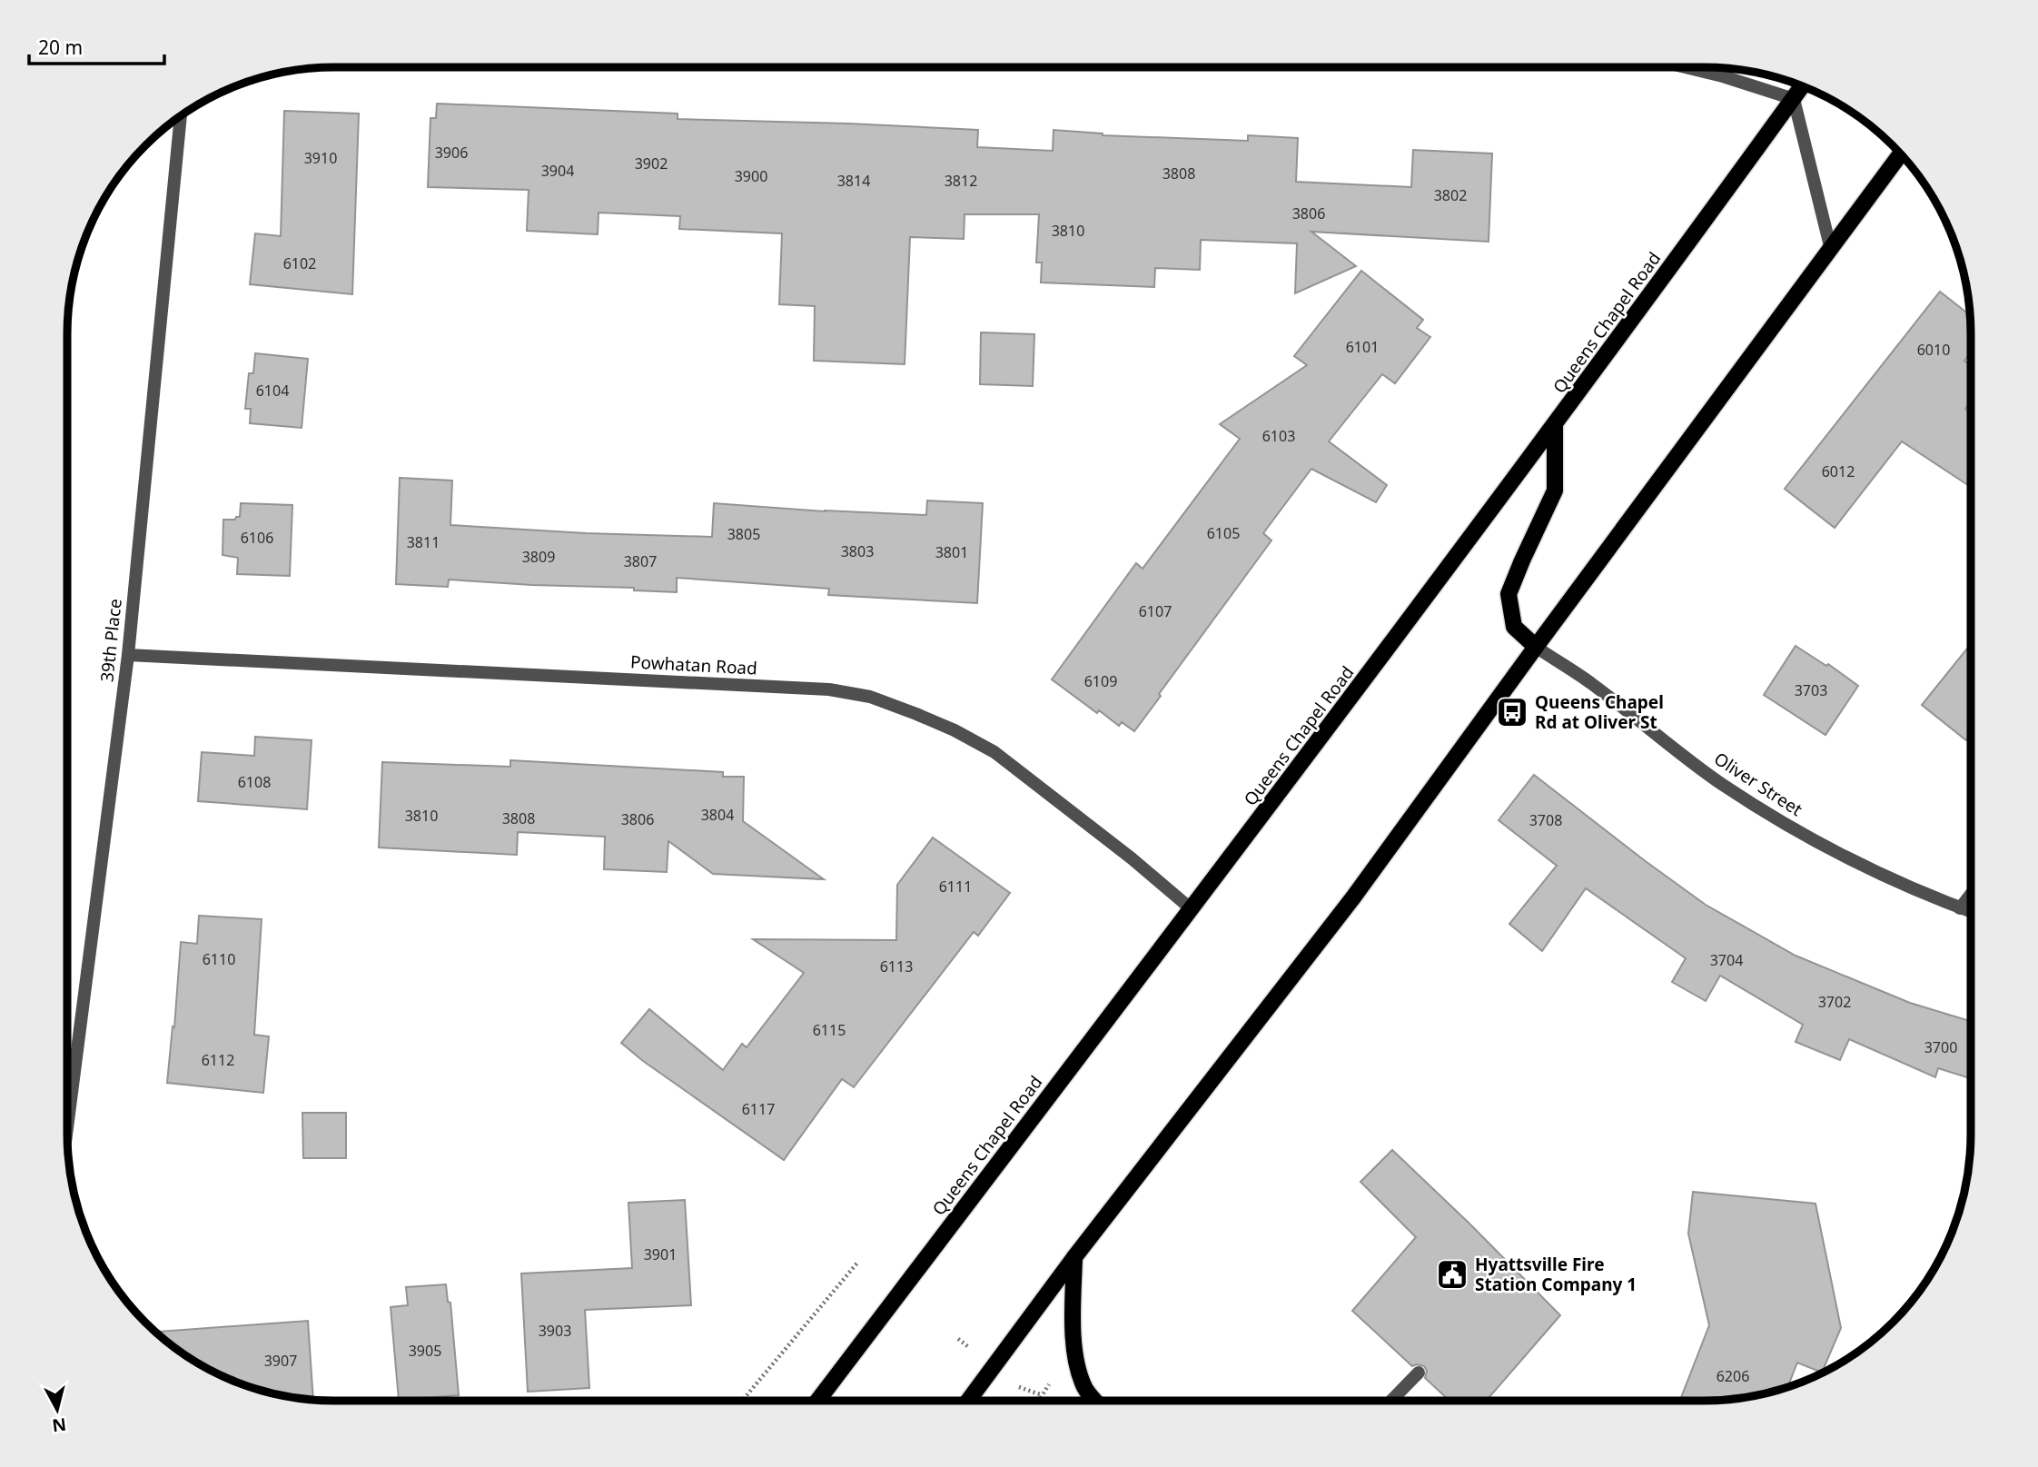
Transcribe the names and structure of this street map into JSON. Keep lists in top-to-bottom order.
{
  "streets": {
    "main road": ["Queens Chapel Road"],
    "street": ["39th Place", "Powhatan Road", "Oliver Street"]
  },
  "crossings": [
    ["Queens Chapel Road", "Powhatan Road"],
    ["39th Place", "Powhatan Road"]
  ],
  "places": {
    "bus stop": ["Queens Chapel Rd at Oliver St"],
    "public building": ["Hyattsville Fire Station Company 1"]
  },
  "house_numbers": [
    "3906",
    "3910",
    "3902",
    "3904",
    "3808",
    "3900",
    "3814",
    "3812",
    "3802",
    "3806",
    "3810",
    "6102",
    "6101",
    "6010",
    "6104",
    "6103",
    "6012",
    "6105",
    "3805",
    "6106",
    "3811",
    "3803",
    "3801",
    "3809",
    "3807",
    "6107",
    "6109",
    "3703",
    "6108",
    "3804",
    "3810",
    "3808",
    "3806",
    "3708",
    "6111",
    "6110",
    "3704",
    "6113",
    "3702",
    "6115",
    "3700",
    "6112",
    "6117",
    "3901",
    "3903",
    "3905",
    "3907",
    "6206"
  ],
  "scale_bar": "20 m",
  "north": "bottom"
}
